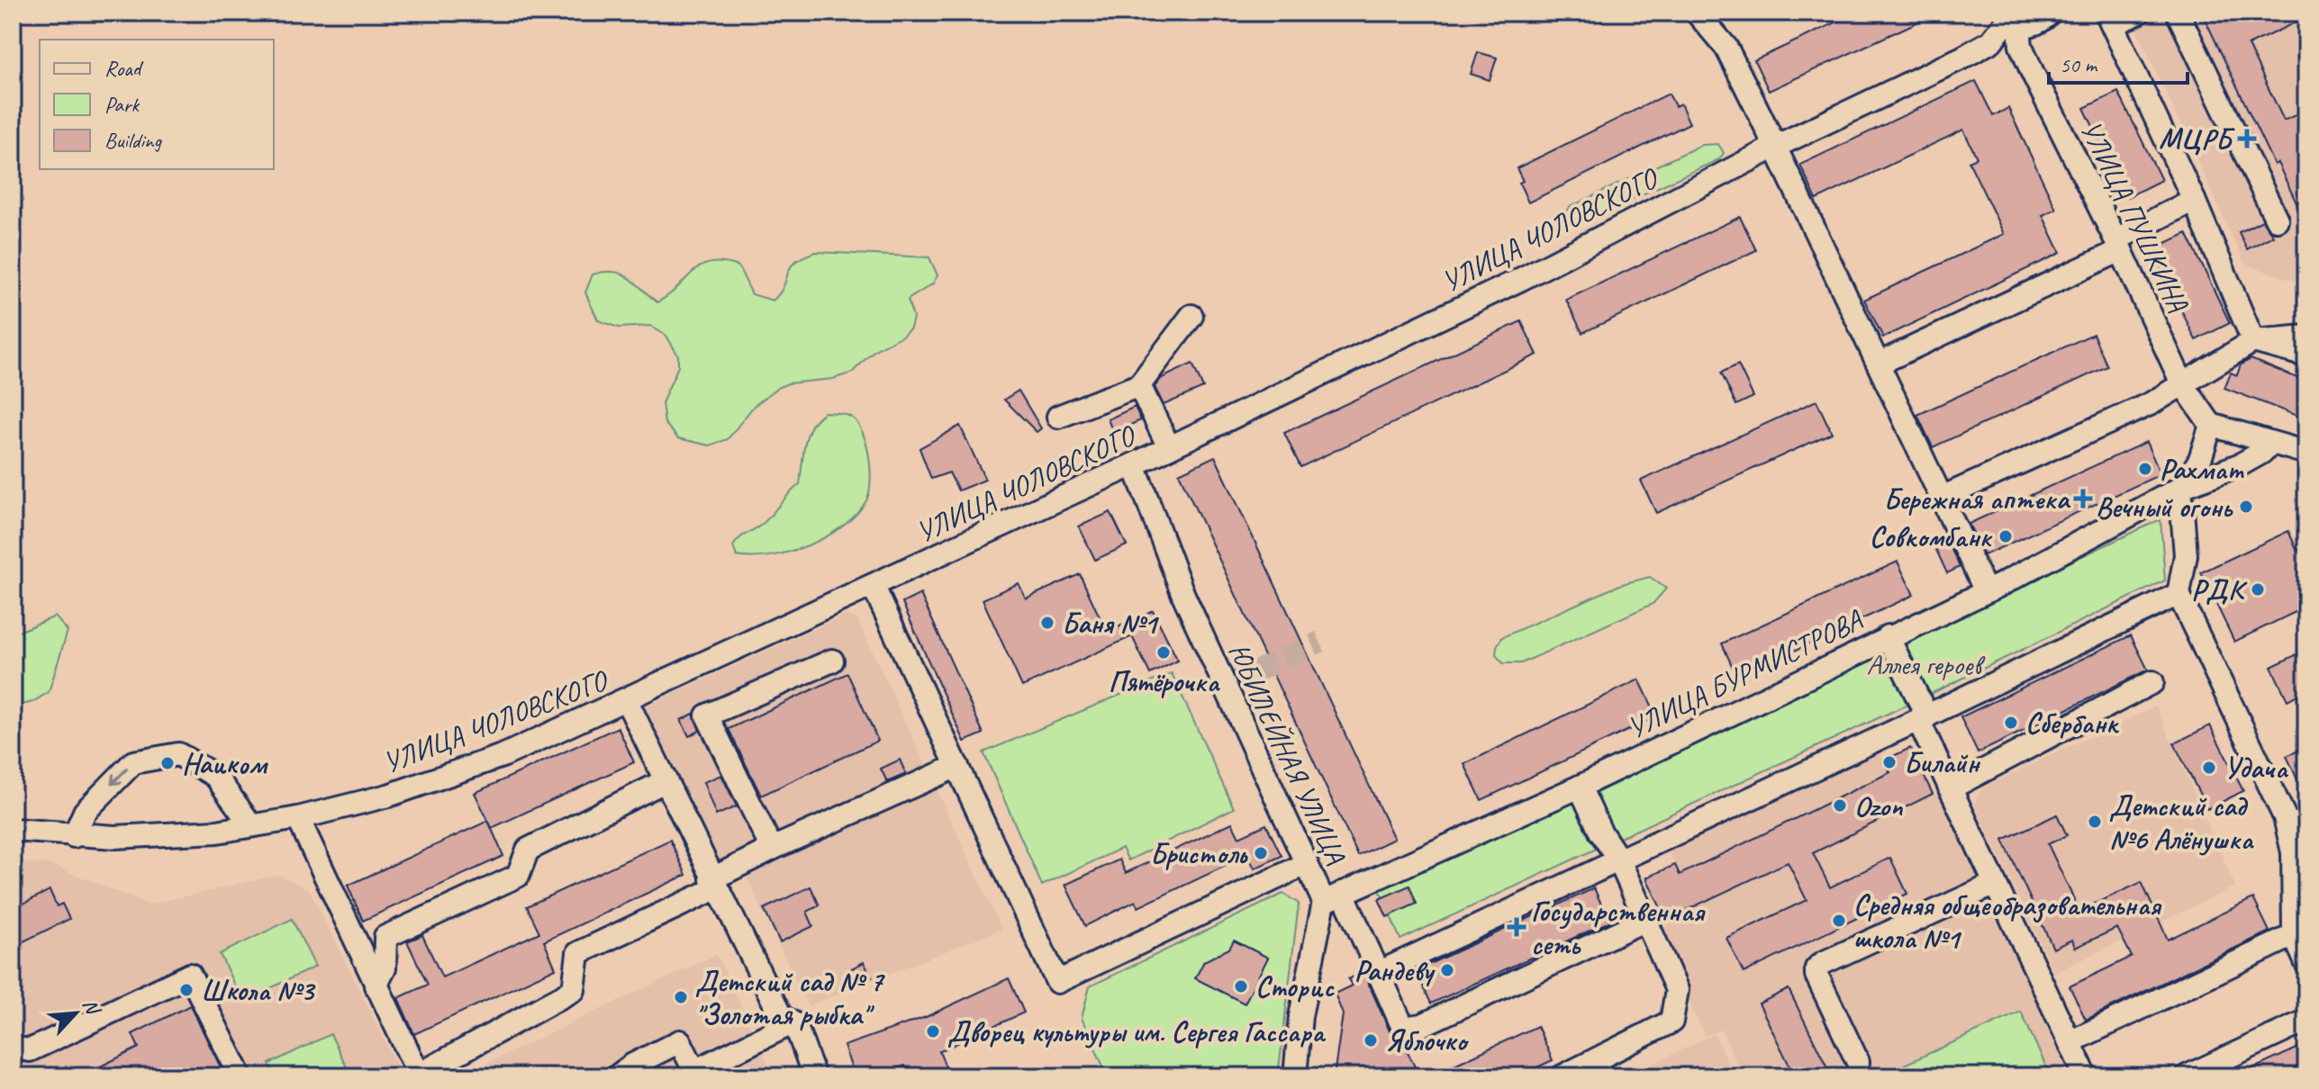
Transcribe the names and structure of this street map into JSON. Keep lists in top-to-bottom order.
{
  "streets": {
    "street": [
      "УЛИЦА ПУШКИНА",
      "УЛИЦА ЧОЛОВСКОГО",
      "УЛИЦА БУРМИСТРОВА",
      "ЮБИЛЕЙНАЯ УЛИЦА"
    ]
  },
  "crossings": [
    ["УЛИЦА ПУШКИНА", "УЛИЦА ЧОЛОВСКОГО"],
    ["УЛИЦА ЧОЛОВСКОГО", "ЮБИЛЕЙНАЯ УЛИЦА"],
    ["УЛИЦА БУРМИСТРОВА", "ЮБИЛЕЙНАЯ УЛИЦА"]
  ],
  "parks": ["Аллея героев"],
  "places": {
    "health": ["МЦРБ", "Бережная аптека", "Государственная сеть"],
    "other": [
      "Рахмат",
      "Вечный огонь",
      "Совкомбанк",
      "РДК",
      "Баня №1",
      "Пятёрочка",
      "Сбербанк",
      "Билайн",
      "Наиком",
      "Удача",
      "Ozon",
      "Детский сад №6 Алёнушка",
      "Бристоль",
      "Средняя общеобразовательная школа №1",
      "Рандеву",
      "Сторис",
      "Школа №3",
      "Детский сад № 7 \"Золотая рыбка\"",
      "Дворец культуры им. Сергея Гассара",
      "Яблочко"
    ]
  },
  "legend": ["Road", "Park", "Building"],
  "scale_bar": "50 m",
  "north": "top right"
}
